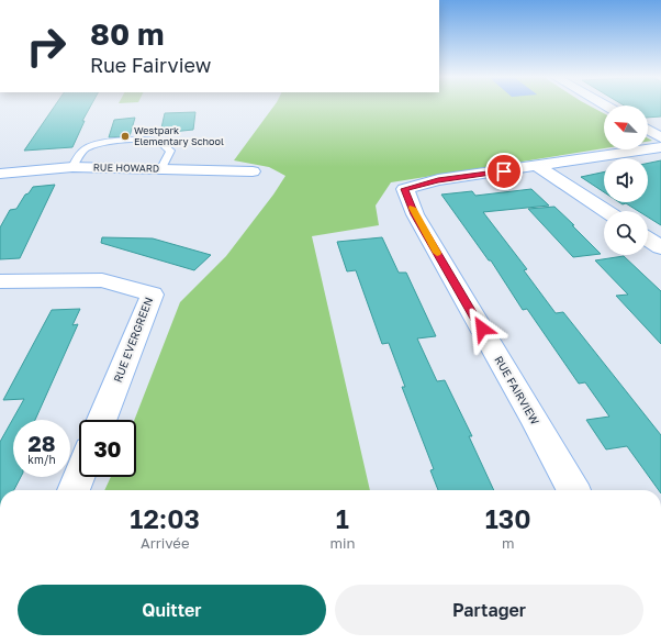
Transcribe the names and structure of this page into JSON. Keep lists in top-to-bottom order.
{
  "streets": {
    "street": ["RUE HOWARD", "RUE EVERGREEN", "RUE FAIRVIEW"]
  },
  "places": ["Westpark Elementary School"],
  "north": "top left",
  "page": {
    "turn": ["80 m", "Rue Fairview"],
    "speed": "28 km/h",
    "limit": "30",
    "eta": [
      "12:03",
      "Arrivée",
      "1",
      "min",
      "130",
      "m"
    ],
    "buttons": ["Quitter", "Partager"]
  }
}
